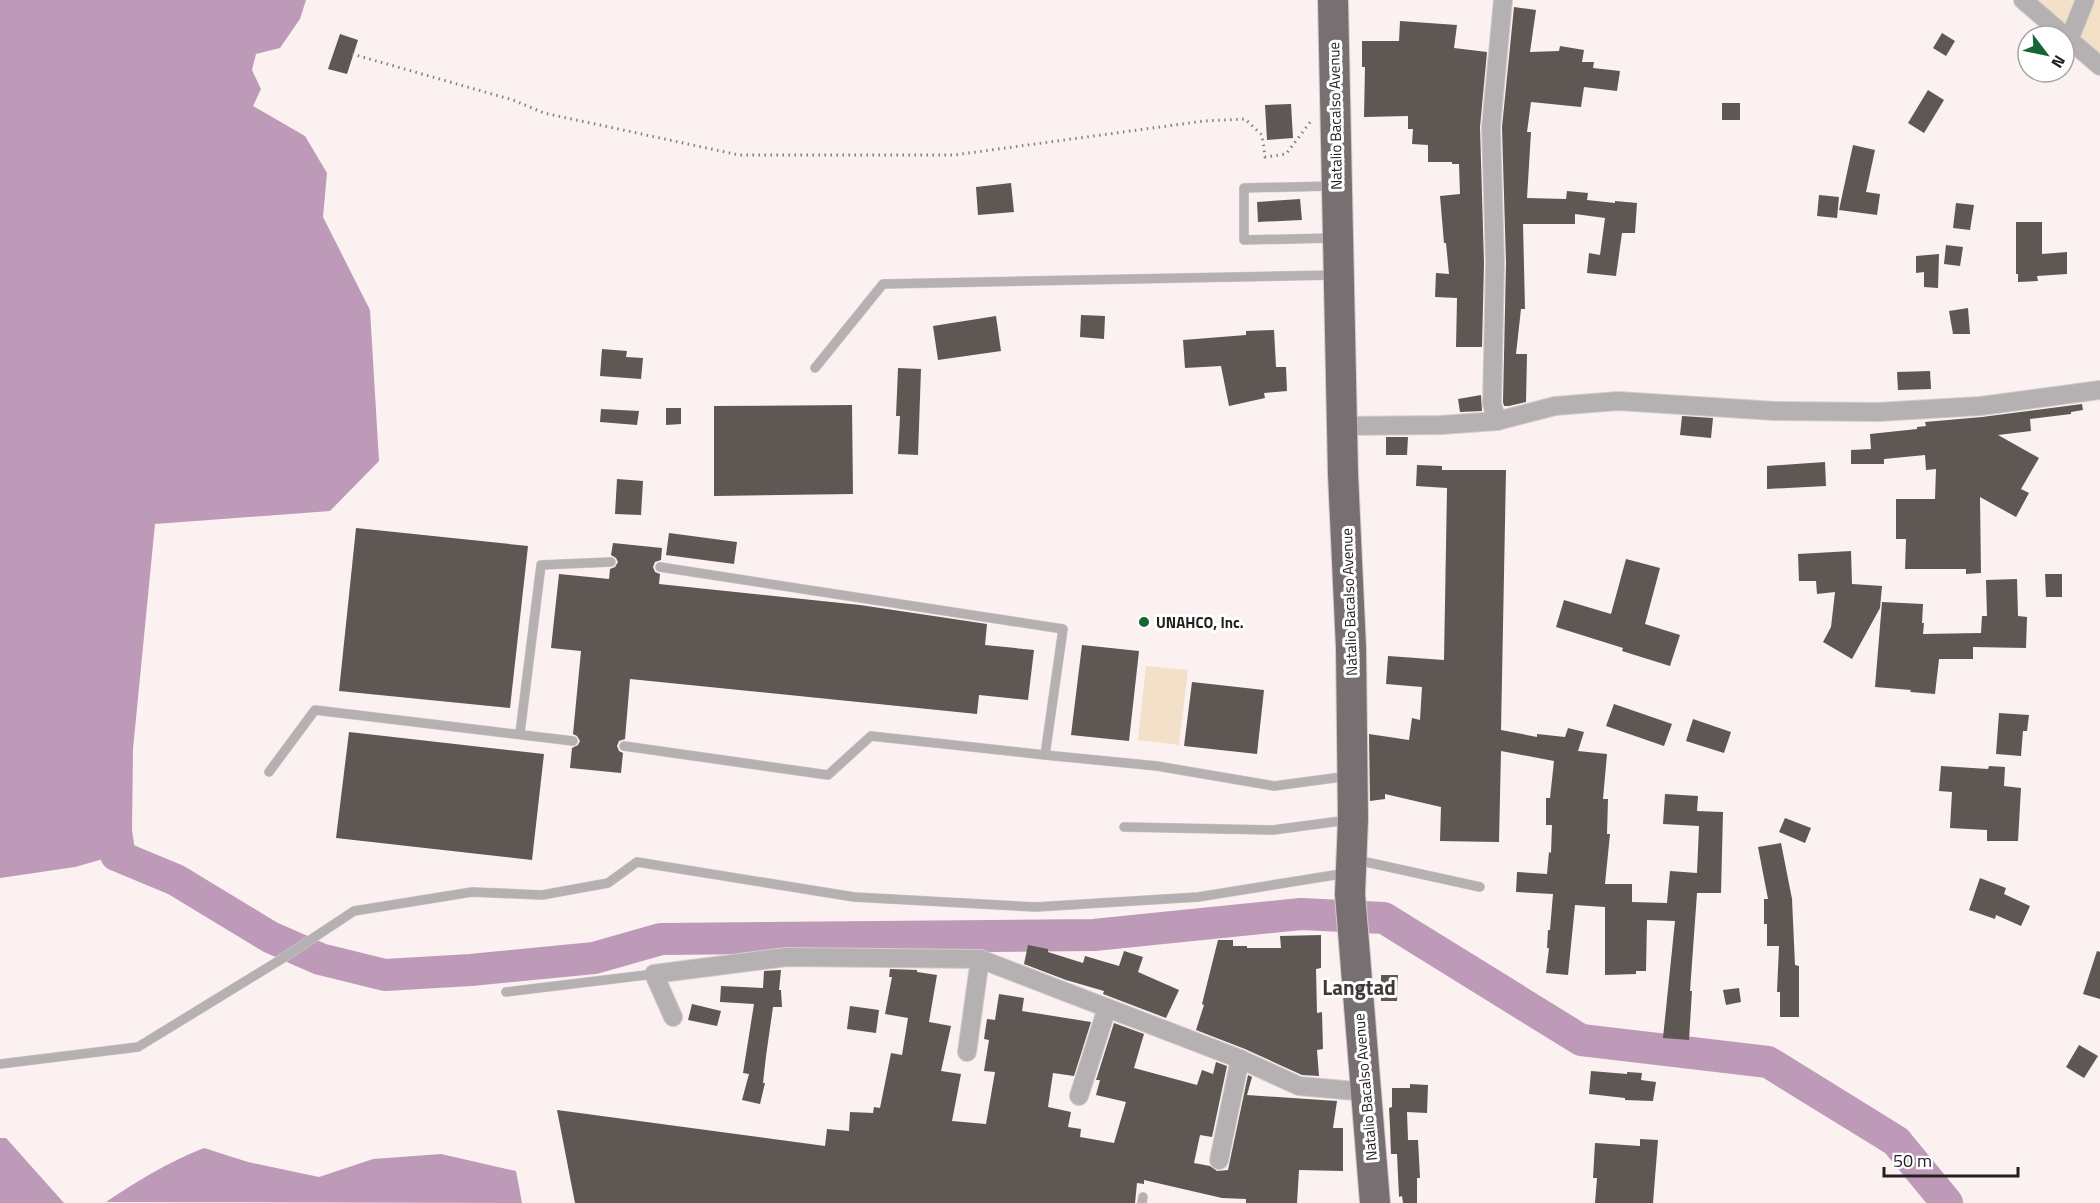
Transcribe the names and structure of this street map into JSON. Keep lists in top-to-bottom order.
{
  "streets": {
    "highway": ["Natalio Bacalso Avenue"]
  },
  "districts": ["Langtad"],
  "places": ["UNAHCO, Inc."],
  "scale_bar": "50 m",
  "north": "bottom right"
}
